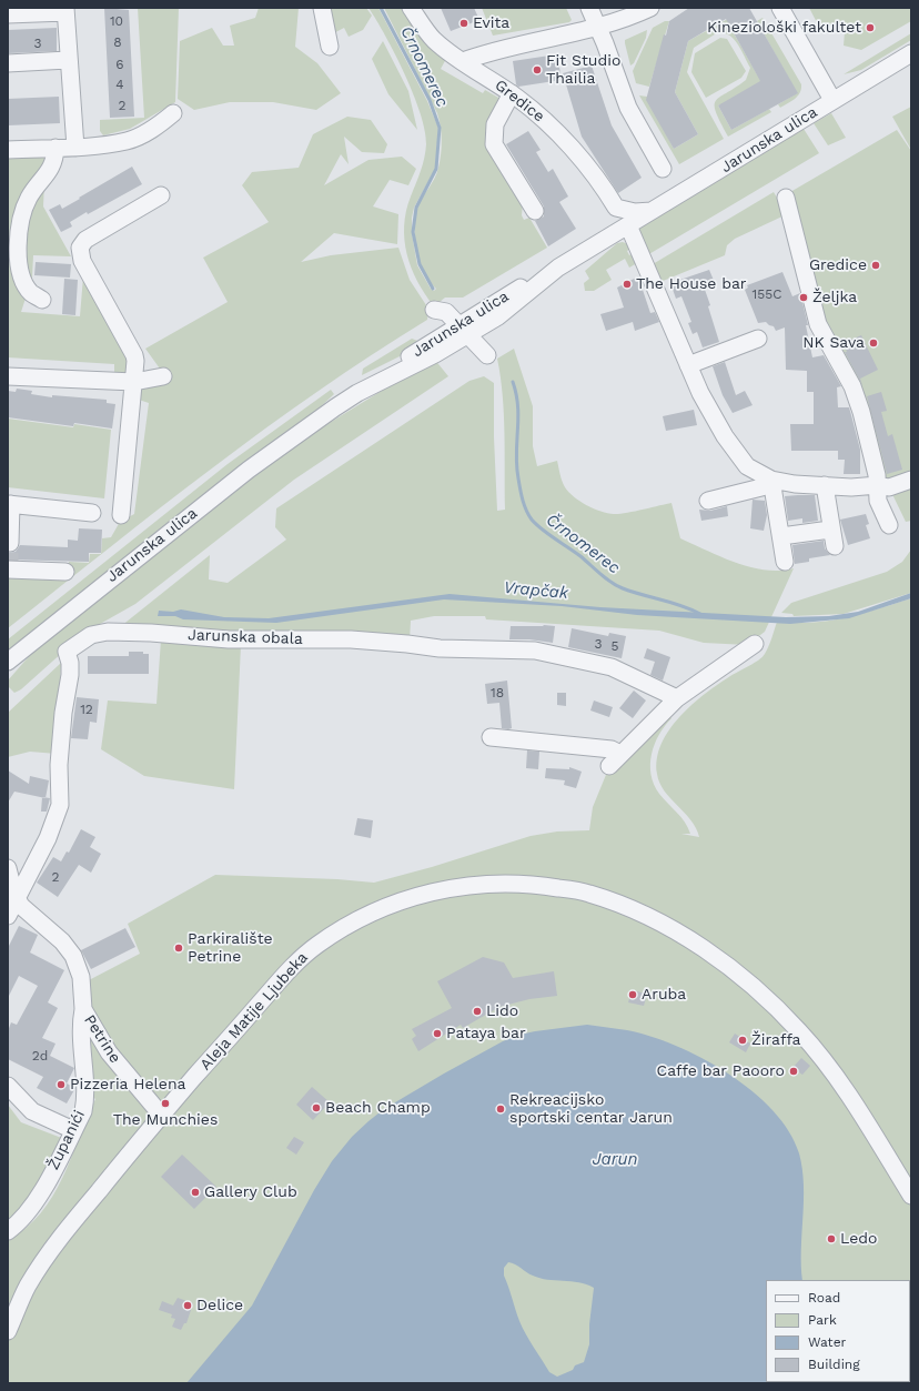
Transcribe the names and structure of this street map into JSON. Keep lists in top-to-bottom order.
{
  "streets": {
    "street": [
      "Gredice",
      "Jarunska ulica",
      "Jarunska obala",
      "Aleja Matije Ljubeka",
      "Petrine",
      "Županići"
    ]
  },
  "crossings": [
    ["Jarunska obala", "Petrine"],
    ["Aleja Matije Ljubeka", "Petrine"],
    ["Petrine", "Županići"]
  ],
  "water": ["Črnomerec", "Vrapčak", "Jarun"],
  "places": [
    "Evita",
    "Kineziološki fakultet",
    "Fit Studio Thailia",
    "Gredice",
    "The House bar",
    "Željka",
    "NK Sava",
    "Parkiralište Petrine",
    "Aruba",
    "Lido",
    "Pataya bar",
    "Žiraffa",
    "Caffe bar Paooro",
    "Pizzeria Helena",
    "The Munchies",
    "Beach Champ",
    "Rekreacijsko sportski centar Jarun",
    "Gallery Club",
    "Ledo",
    "Delice"
  ],
  "house_numbers": [
    "10",
    "8",
    "3",
    "6",
    "4",
    "2",
    "155C",
    "3",
    "5",
    "18",
    "12",
    "2",
    "2d"
  ],
  "legend": [
    "Road",
    "Park",
    "Water",
    "Building"
  ]
}
